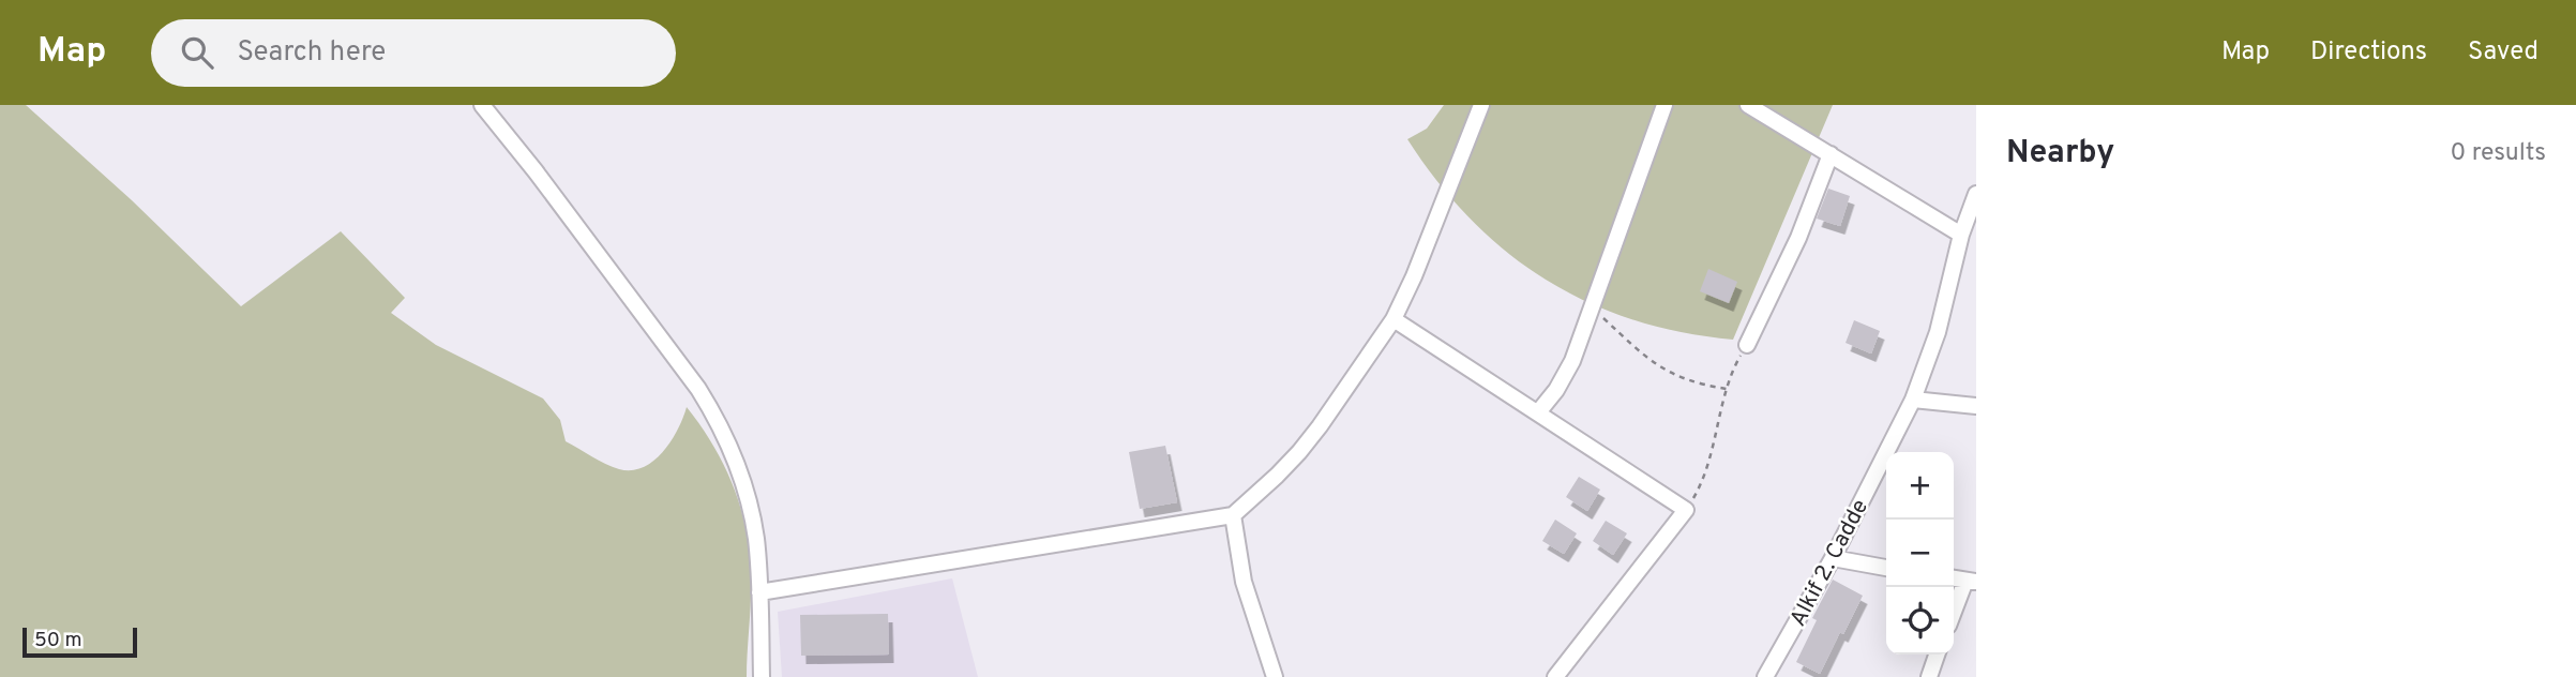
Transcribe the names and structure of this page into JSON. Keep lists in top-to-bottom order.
{
  "streets": {
    "street": ["Alkif 2. Cadde"]
  },
  "scale_bar": "50 m",
  "page": {
    "header": "Map",
    "search": "Search here",
    "nav": ["Map", "Directions", "Saved"],
    "heading": ["Nearby", "0 results"],
    "map_buttons": ["+", "−"],
    "scale": "50 m"
  }
}
